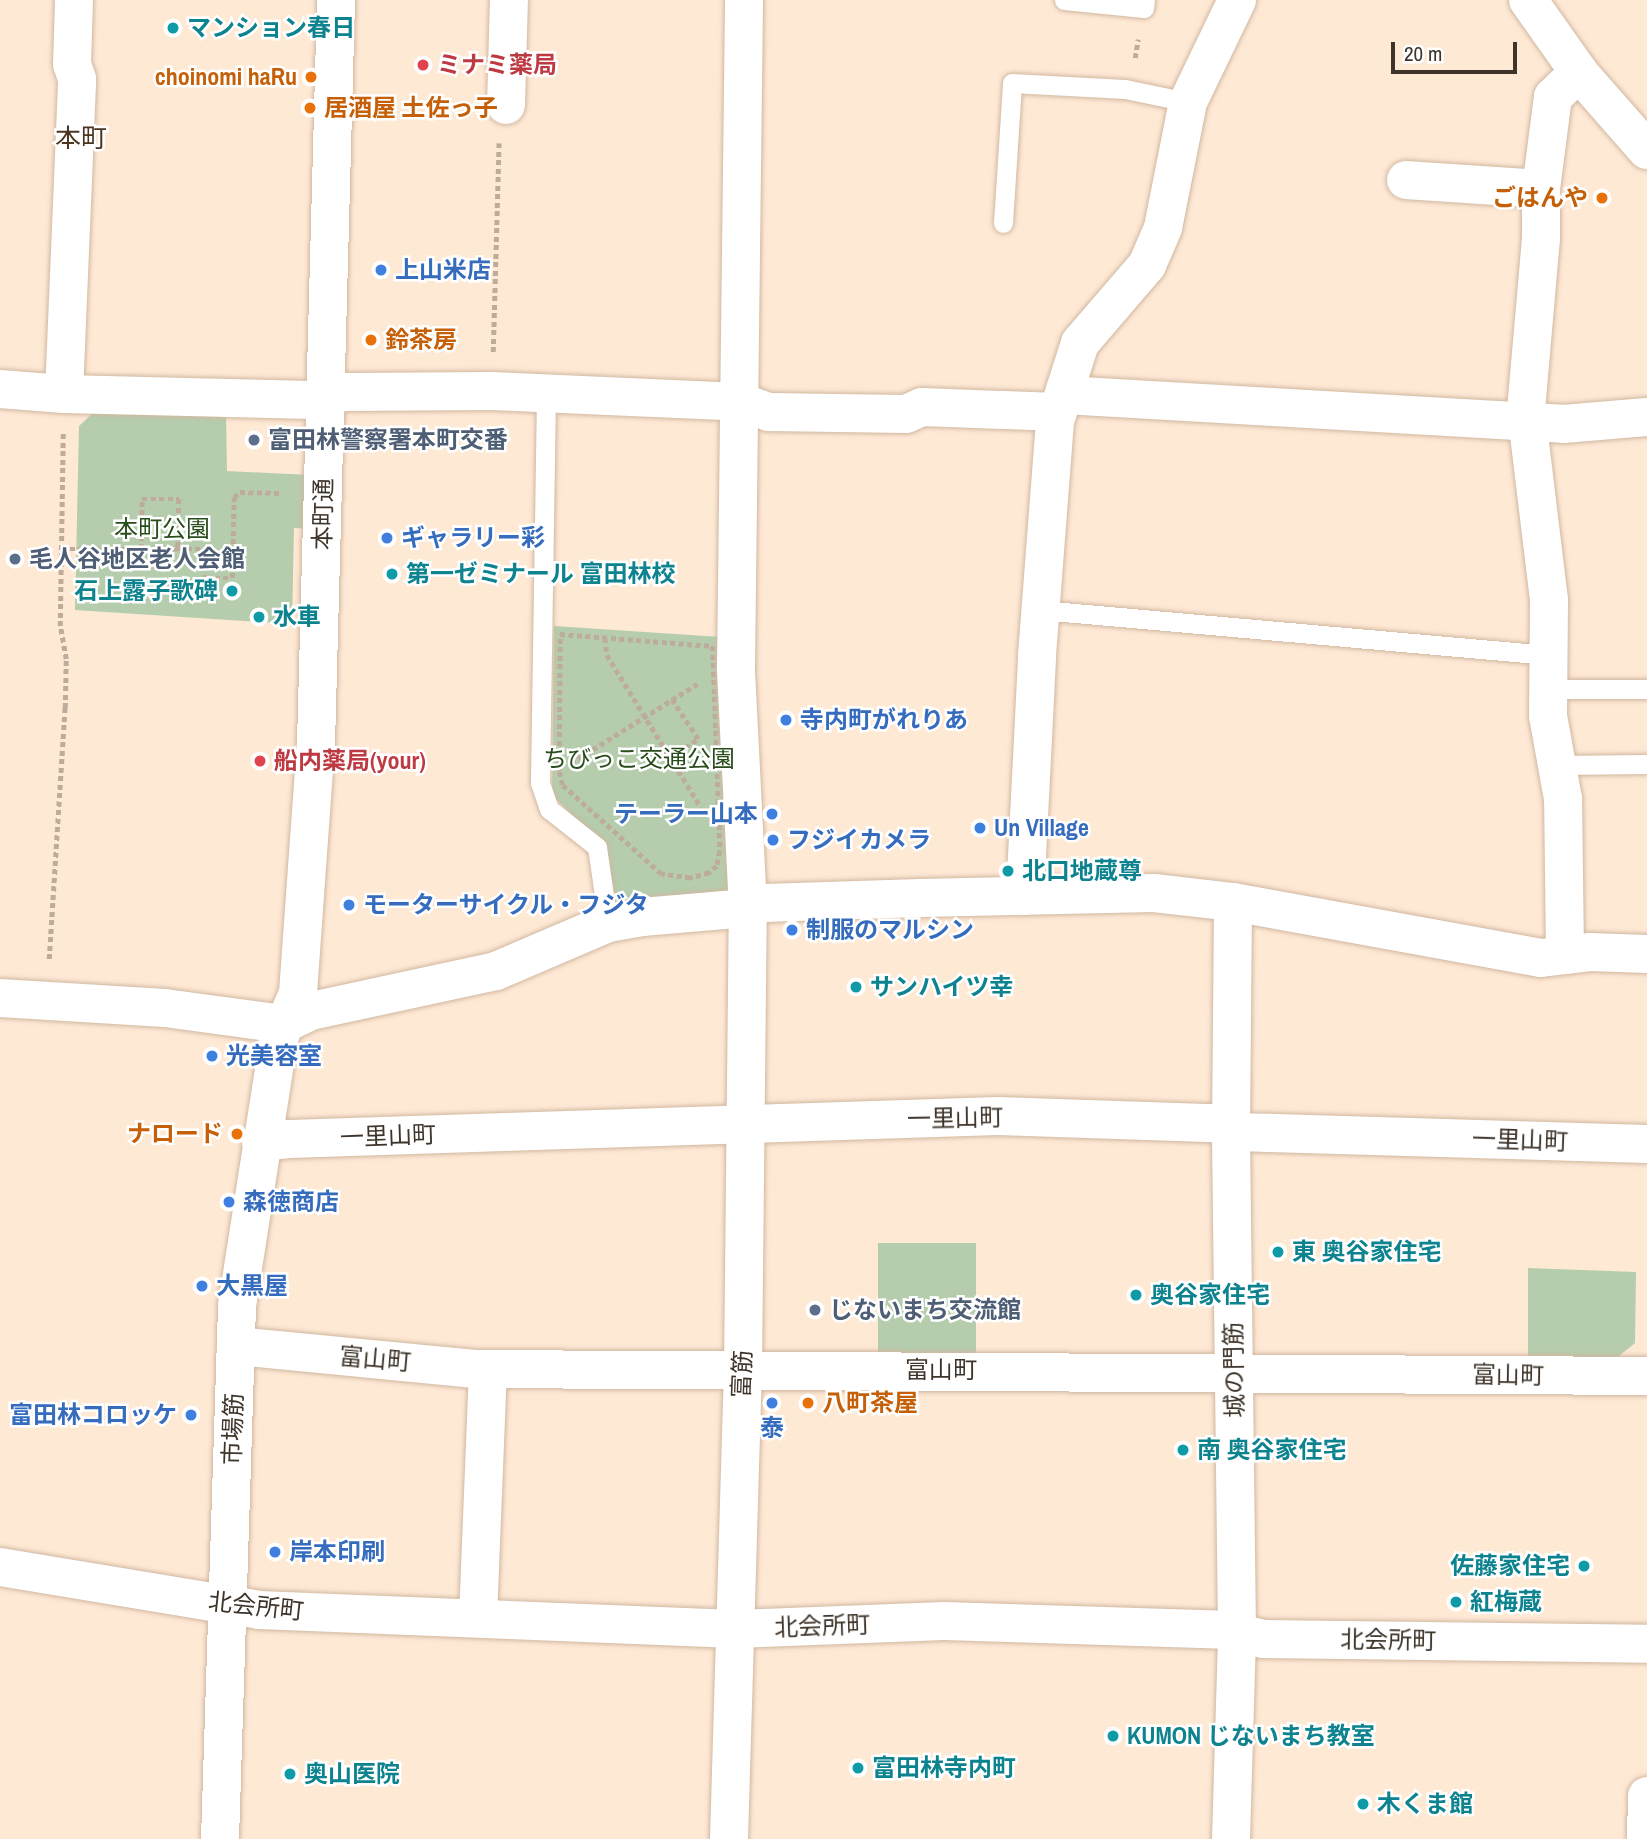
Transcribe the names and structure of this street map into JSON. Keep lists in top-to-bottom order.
{
  "streets": {
    "street": [
      "本町通",
      "一里山町",
      "富山町",
      "城の門筋",
      "富筋",
      "市場筋",
      "北会所町"
    ]
  },
  "crossings": [
    ["本町通", "市場筋"],
    ["一里山町", "城の門筋"],
    ["一里山町", "富筋"],
    ["一里山町", "市場筋"],
    ["富山町", "城の門筋"],
    ["富山町", "富筋"],
    ["富山町", "市場筋"],
    ["城の門筋", "北会所町"],
    ["富筋", "北会所町"],
    ["市場筋", "北会所町"]
  ],
  "districts": ["本町"],
  "parks": ["本町公園", "ちびっこ交通公園"],
  "places": [
    "マンション春日",
    "ミナミ薬局",
    "choinomi haRu",
    "居酒屋 土佐っ子",
    "ごはんや",
    "上山米店",
    "鈴茶房",
    "富田林警察署本町交番",
    "ギャラリー彩",
    "毛人谷地区老人会館",
    "第一ゼミナール 富田林校",
    "石上露子歌碑",
    "水車",
    "寺内町がれりあ",
    "船内薬局(your)",
    "テーラー山本",
    "Un Village",
    "フジイカメラ",
    "北口地蔵尊",
    "モーターサイクル・フジタ",
    "制服のマルシン",
    "サンハイツ幸",
    "光美容室",
    "ナロード",
    "森徳商店",
    "東 奥谷家住宅",
    "大黒屋",
    "奥谷家住宅",
    "じないまち交流館",
    "泰",
    "八町茶屋",
    "富田林コロッケ",
    "南 奥谷家住宅",
    "岸本印刷",
    "佐藤家住宅",
    "紅梅蔵",
    "KUMON じないまち教室",
    "富田林寺内町",
    "奥山医院",
    "木くま館"
  ],
  "scale_bar": "20 m"
}
